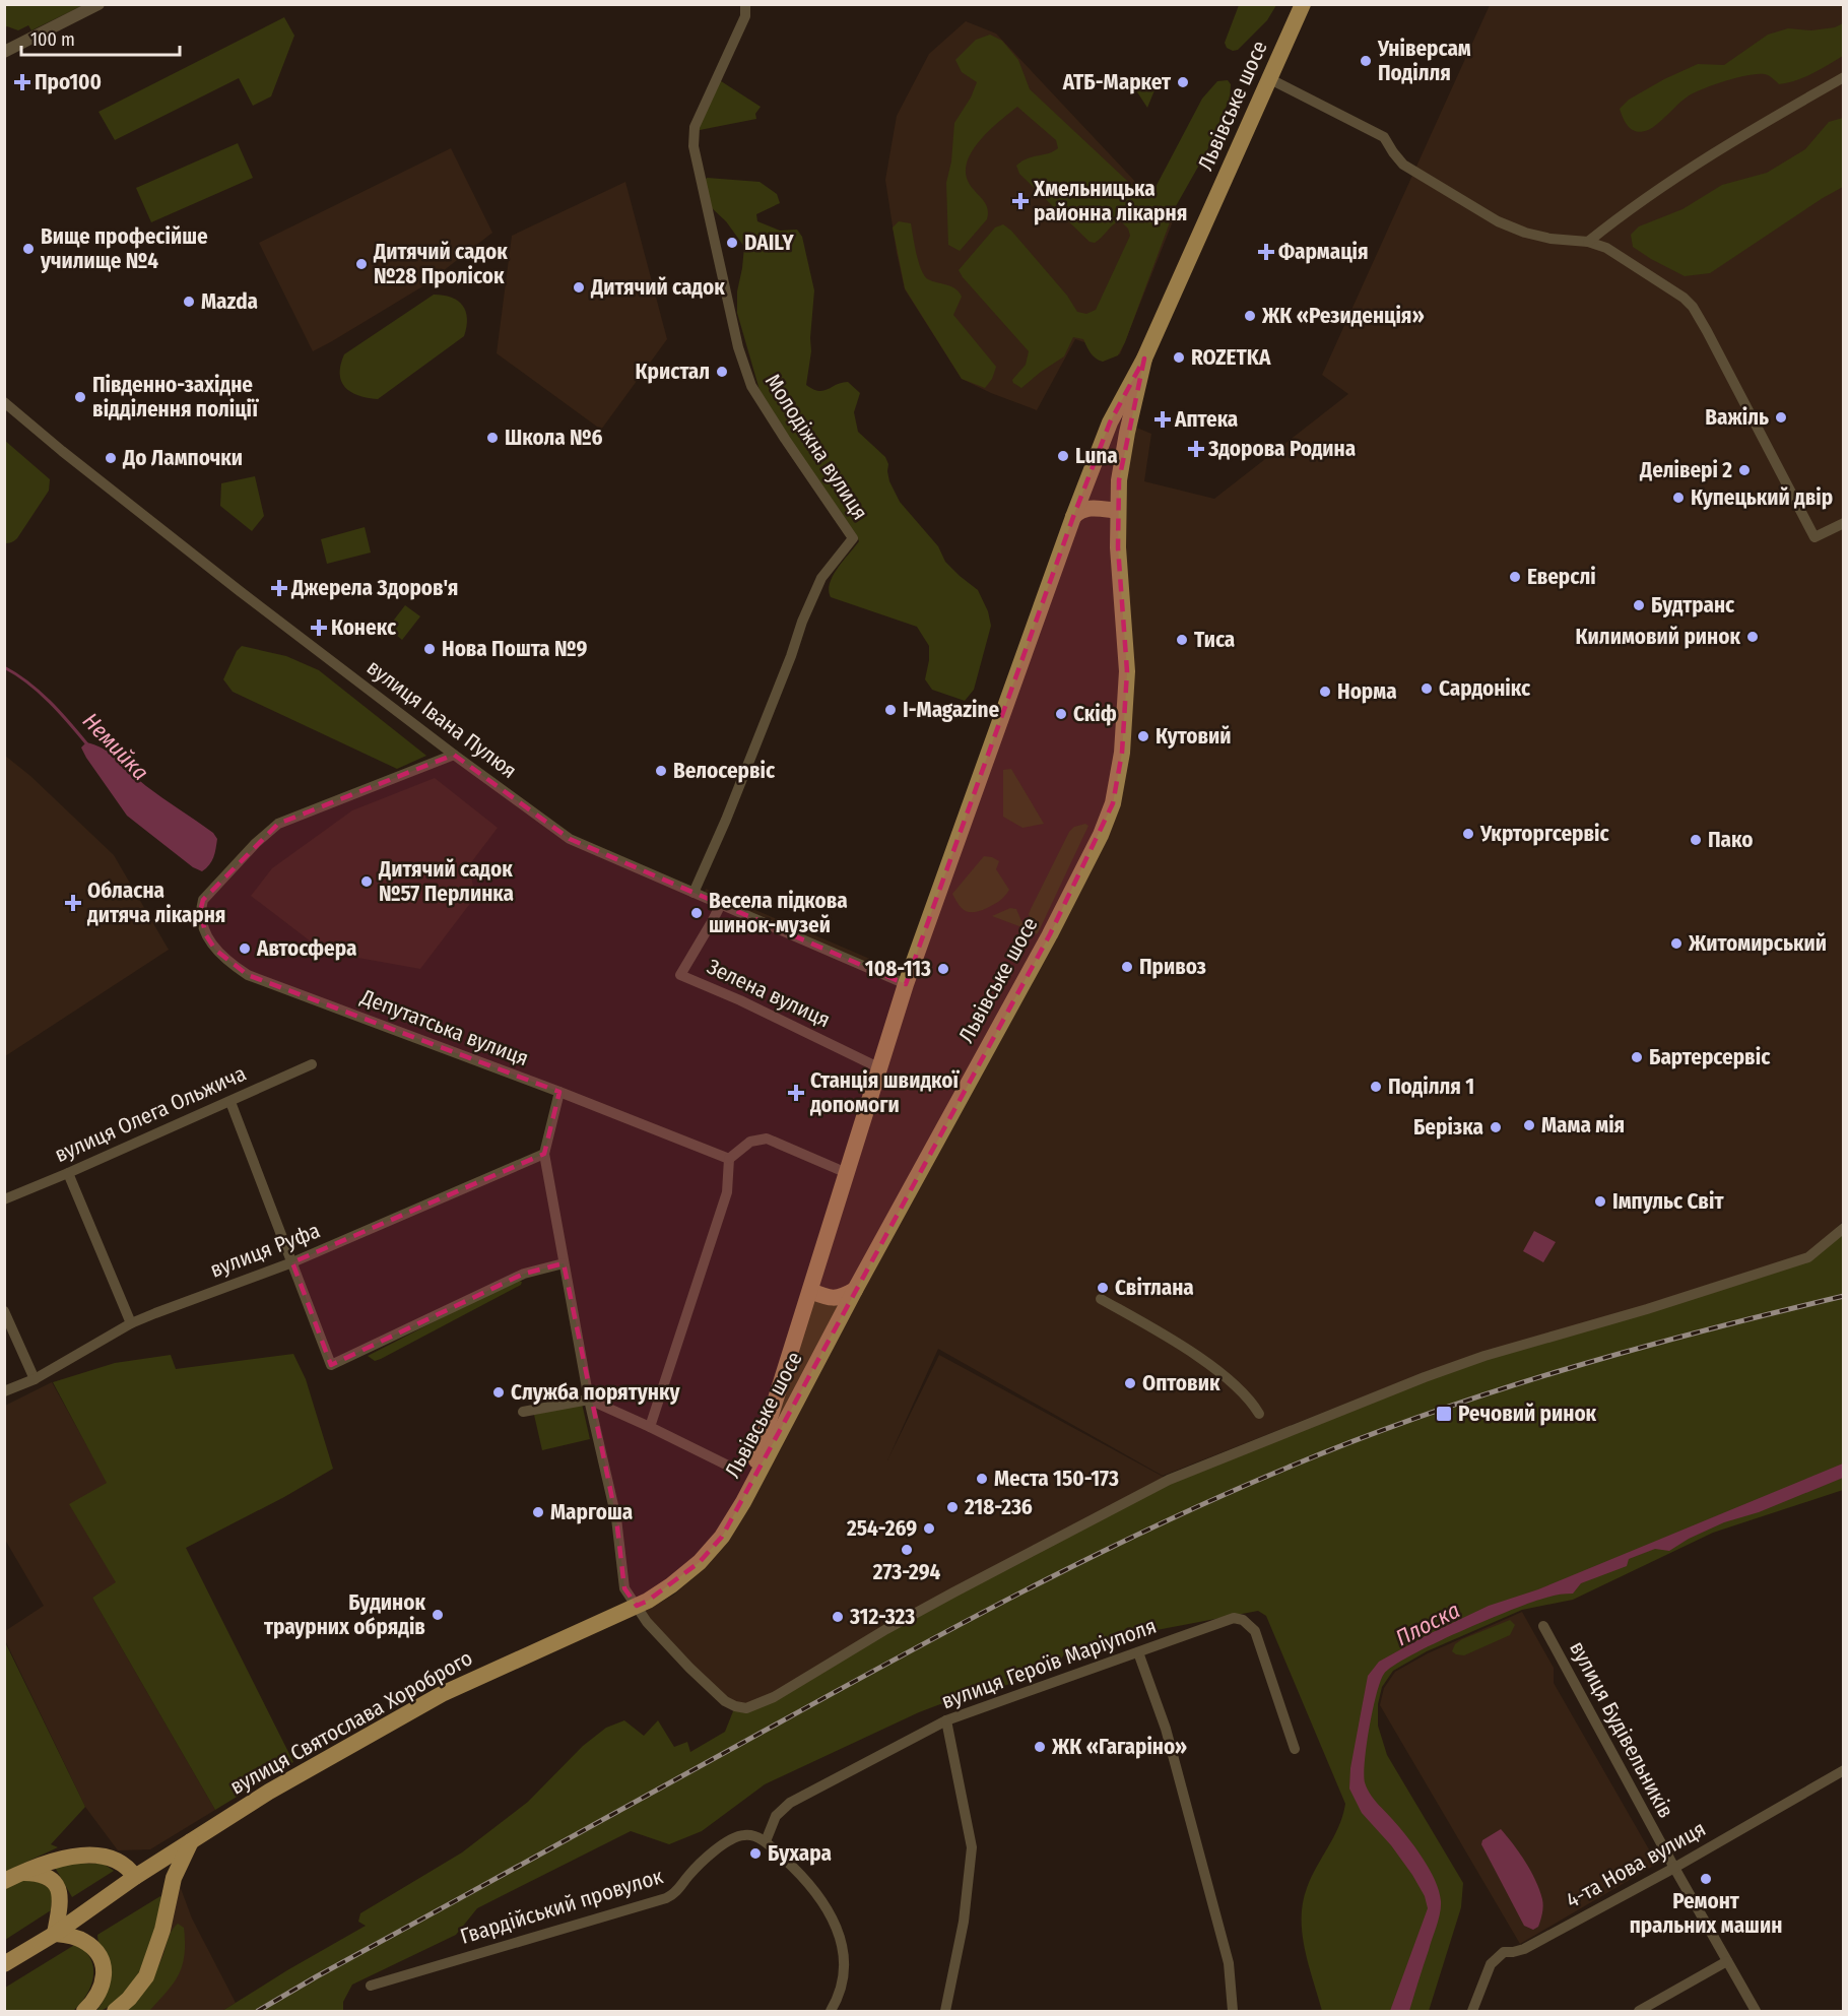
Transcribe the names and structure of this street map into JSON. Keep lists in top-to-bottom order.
{
  "streets": {
    "main road": ["Львівське шосе", "вулиця Святослава Хороброго"],
    "street": [
      "Молодіжна вулиця",
      "вулиця Івана Пулюя",
      "Зелена вулиця",
      "Депутатська вулиця",
      "вулиця Олега Ольжича",
      "вулиця Руфа",
      "вулиця Героїв Маріуполя",
      "вулиця Будівельників",
      "4-та Нова вулиця",
      "Гвардійський провулок"
    ]
  },
  "crossings": [
    ["Львівське шосе", "вулиця Івана Пулюя"],
    ["Львівське шосе", "Зелена вулиця"],
    ["Львівське шосе", "вулиця Святослава Хороброго"],
    ["Молодіжна вулиця", "вулиця Івана Пулюя"],
    ["вулиця Івана Пулюя", "Зелена вулиця"],
    ["вулиця Івана Пулюя", "Депутатська вулиця"],
    ["вулиця Героїв Маріуполя", "Гвардійський провулок"],
    ["вулиця Будівельників", "4-та Нова вулиця"]
  ],
  "water": ["Немийка", "Плоска"],
  "places": {
    "other": [
      "Універсам Поділля",
      "АТБ-Маркет",
      "DAILY",
      "Вище професійше училище №4",
      "Дитячий садок №28 Пролісок",
      "Дитячий садок",
      "Mazda",
      "ЖК «Резиденція»",
      "ROZETKA",
      "Кристал",
      "Південно-західне відділення поліції",
      "Важіль",
      "Школа №6",
      "Luna",
      "До Лампочки",
      "Делівері 2",
      "Купецький двір",
      "Еверслі",
      "Будтранс",
      "Килимовий ринок",
      "Тиса",
      "Нова Пошта №9",
      "Сардонікс",
      "Норма",
      "I-Magazine",
      "Скіф",
      "Кутовий",
      "Велосервіс",
      "Укрторгсервіс",
      "Пако",
      "Дитячий садок №57 Перлинка",
      "Весела підкова шинок-музей",
      "Житомирський",
      "Автосфера",
      "Привоз",
      "108-113",
      "Бартерсервіс",
      "Поділля 1",
      "Мама мія",
      "Берізка",
      "Імпульс Світ",
      "Світлана",
      "Оптовик",
      "Служба порятунку",
      "Места 150-173",
      "218-236",
      "Маргоша",
      "254-269",
      "273-294",
      "Будинок траурних обрядів",
      "312-323",
      "ЖК «Гагаріно»",
      "Бухара",
      "Ремонт пральних машин"
    ],
    "health": [
      "Про100",
      "Хмельницька районна лікарня",
      "Фармація",
      "Аптека",
      "Здорова Родина",
      "Джерела Здоров'я",
      "Конекс",
      "Обласна дитяча лікарня",
      "Станція швидкої допомоги"
    ],
    "transit": ["Речовий ринок"]
  },
  "scale_bar": "100 m"
}
